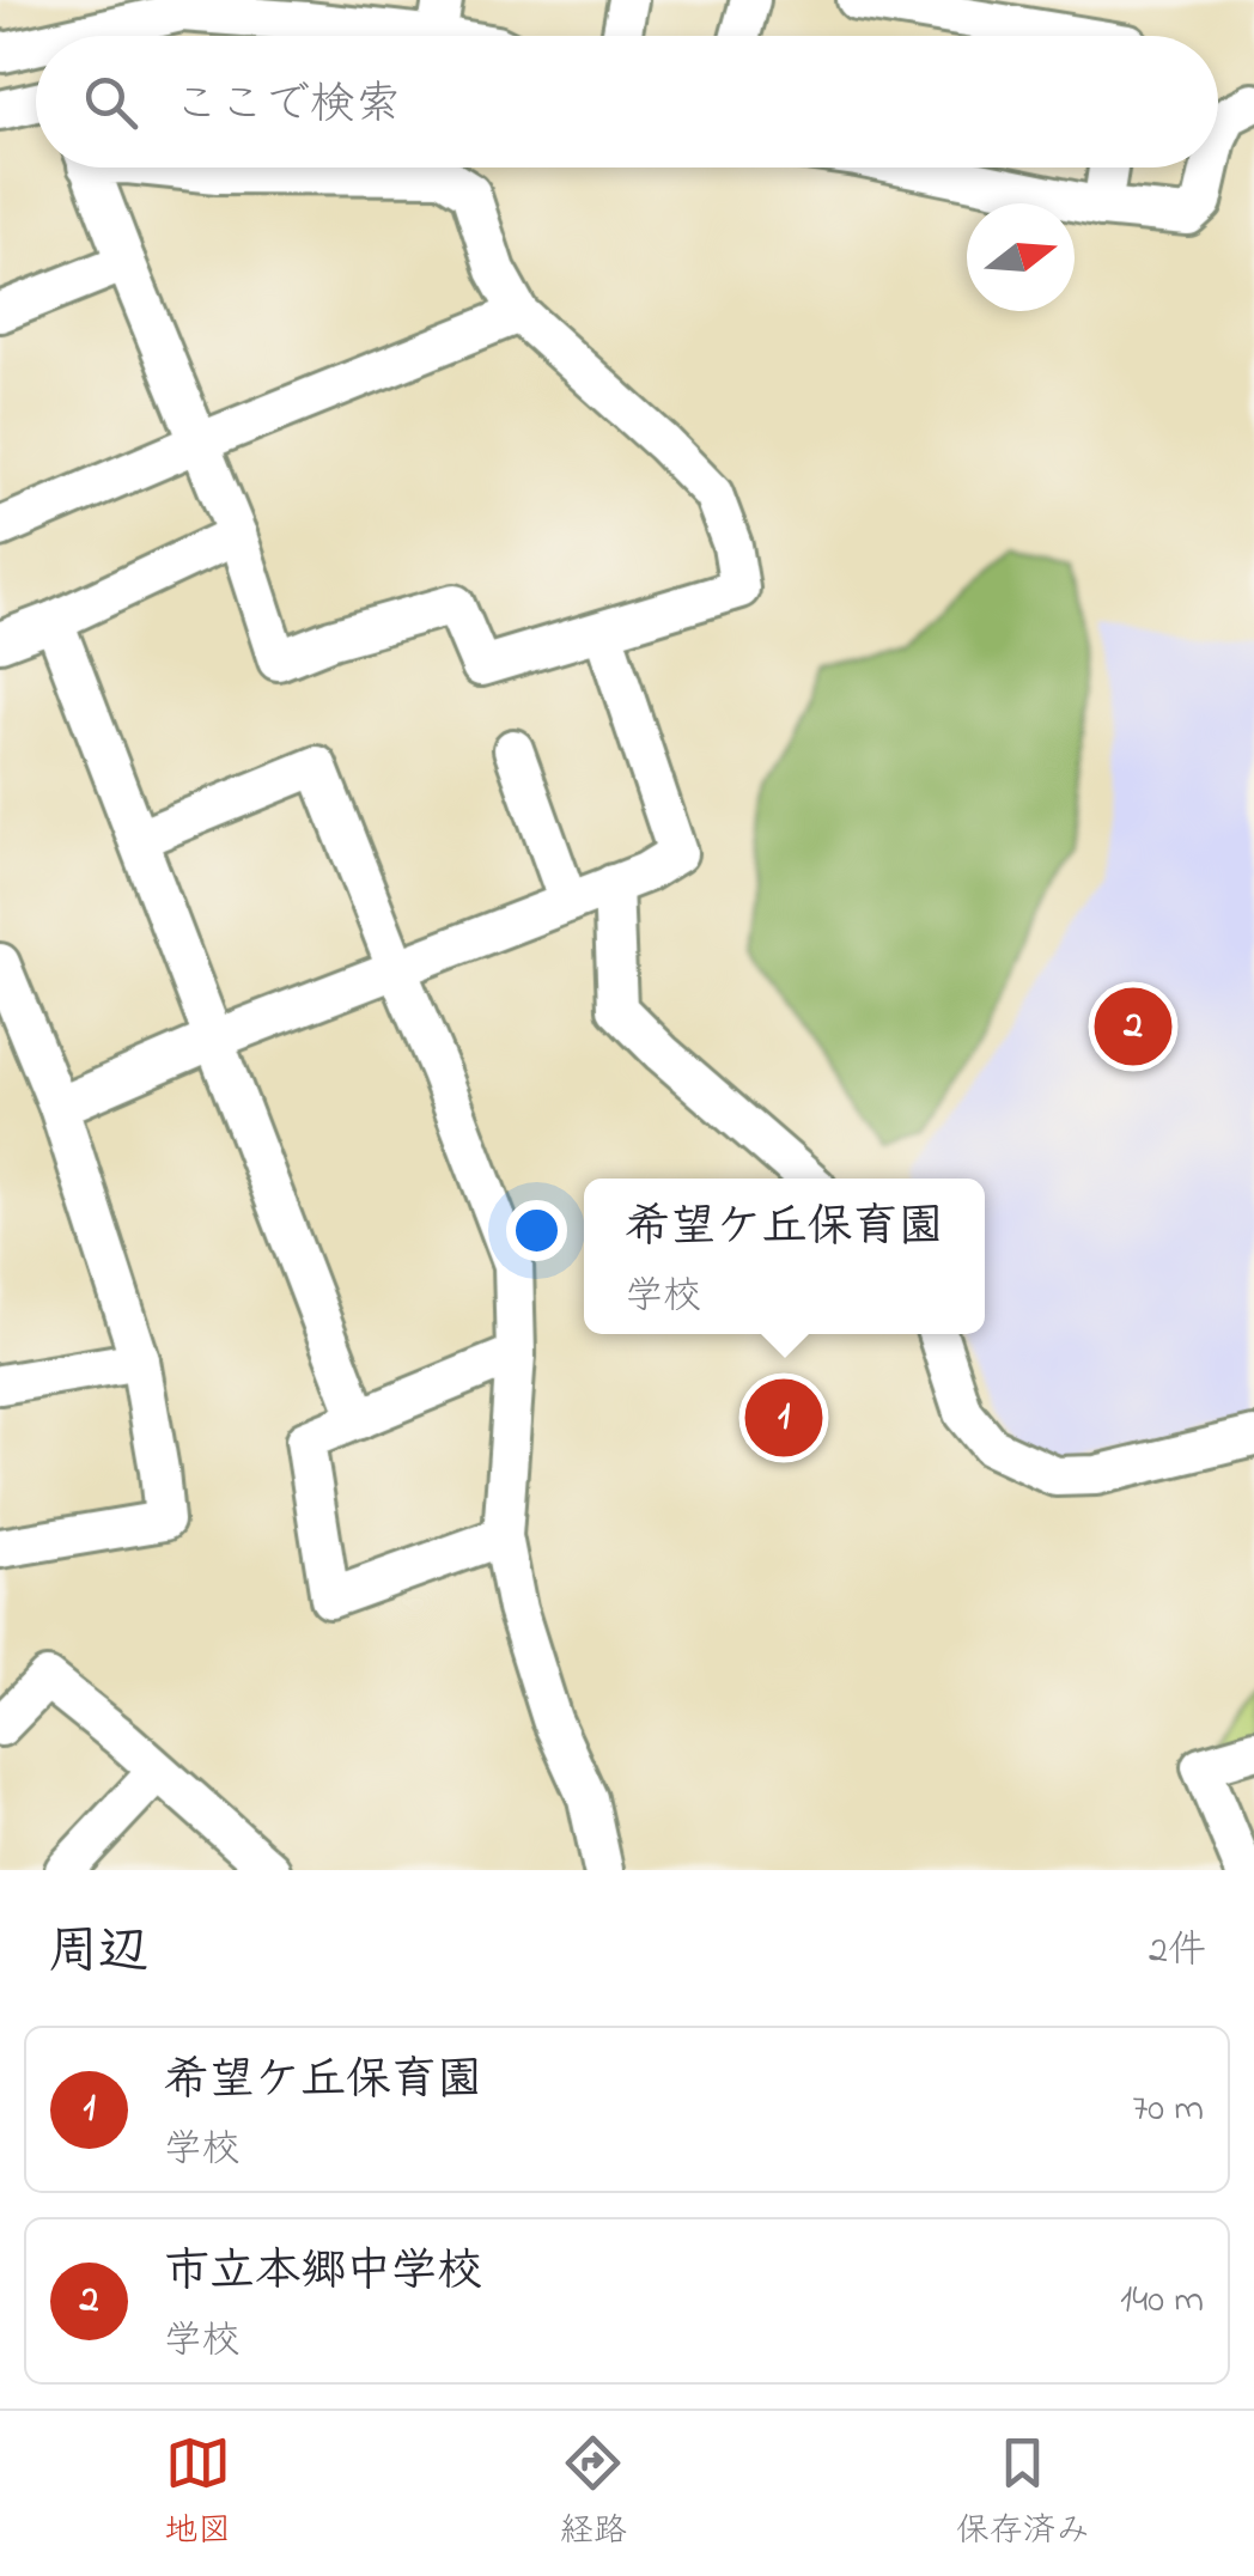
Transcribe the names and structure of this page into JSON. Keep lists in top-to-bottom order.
{
  "north": "right",
  "page": {
    "search": "ここで検索",
    "pins": ["2", "1"],
    "popup": ["希望ケ丘保育園", "学校"],
    "heading": ["周辺", "2件"],
    "list": [
      {
        "mark": "1",
        "name": "希望ケ丘保育園",
        "note": "学校",
        "value": "70 m"
      },
      {
        "mark": "2",
        "name": "市立本郷中学校",
        "note": "学校",
        "value": "140 m"
      }
    ],
    "nav": ["地図", "経路", "保存済み"]
  }
}
